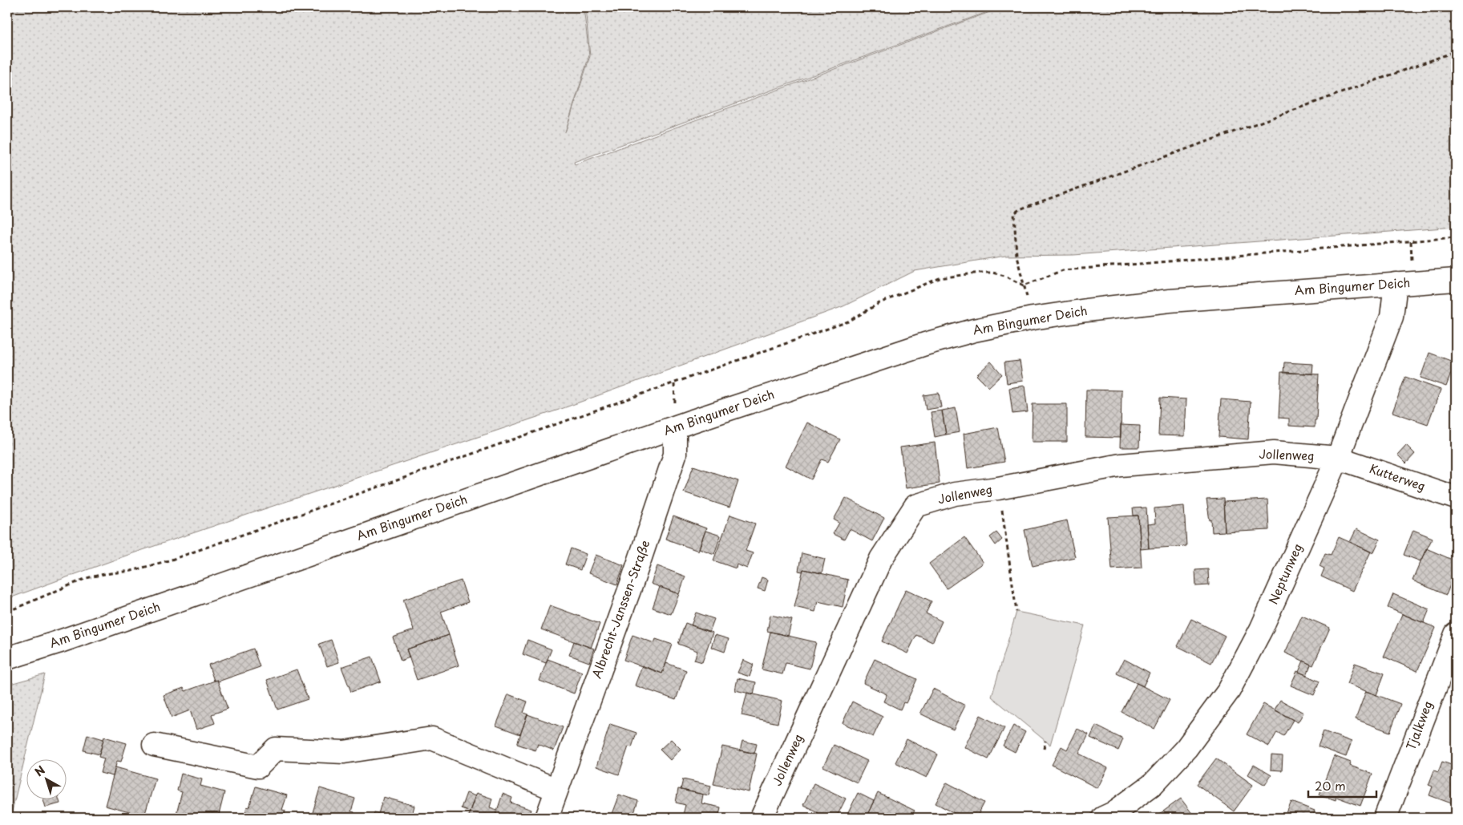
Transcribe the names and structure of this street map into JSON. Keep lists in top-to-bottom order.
{
  "streets": {
    "street": [
      "Am Bingumer Deich",
      "Jollenweg",
      "Kutterweg",
      "Neptunweg",
      "Albrecht-Janssen-Straße",
      "Tjalkweg"
    ]
  },
  "crossings": [
    ["Am Bingumer Deich", "Neptunweg"],
    ["Am Bingumer Deich", "Albrecht-Janssen-Straße"],
    ["Jollenweg", "Kutterweg"],
    ["Jollenweg", "Neptunweg"],
    ["Kutterweg", "Neptunweg"]
  ],
  "scale_bar": "20 m",
  "north": "top left"
}
